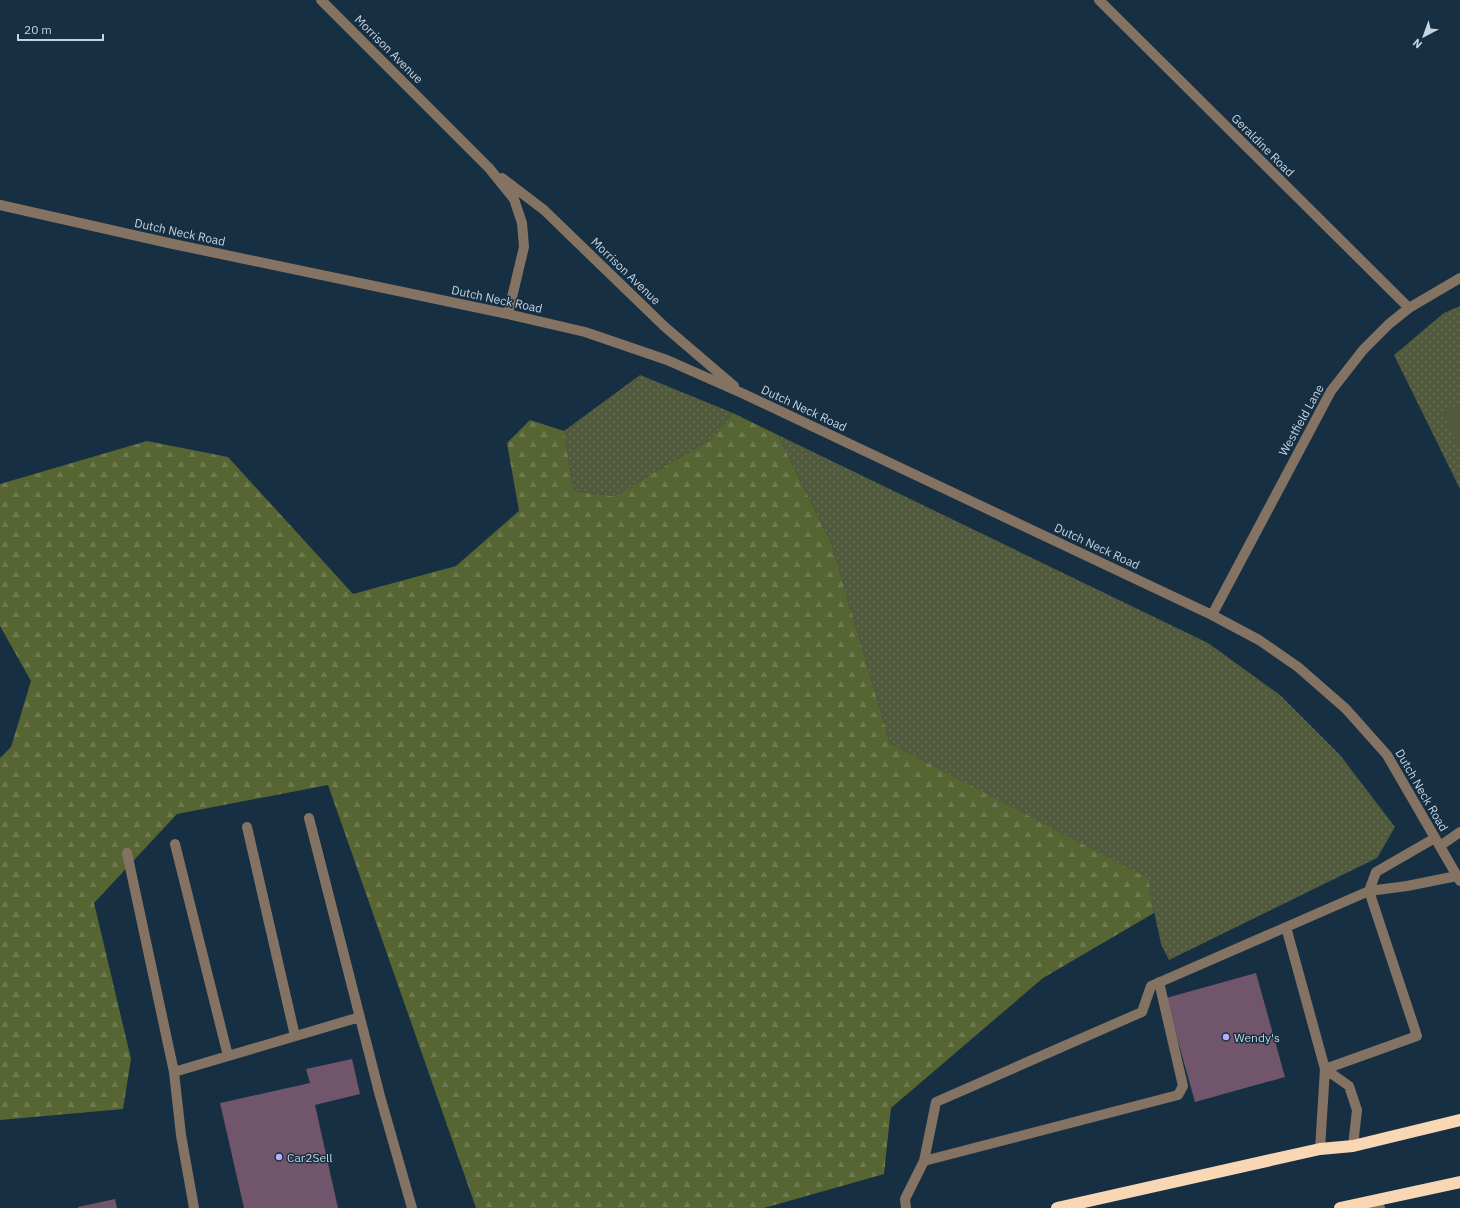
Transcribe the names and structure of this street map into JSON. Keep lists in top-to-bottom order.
{
  "streets": {
    "street": [
      "Morrison Avenue",
      "Geraldine Road",
      "Dutch Neck Road",
      "Westfield Lane"
    ]
  },
  "crossings": [
    ["Morrison Avenue", "Dutch Neck Road"],
    ["Geraldine Road", "Westfield Lane"],
    ["Dutch Neck Road", "Westfield Lane"]
  ],
  "places": ["Wendy's", "Car2Sell"],
  "scale_bar": "20 m",
  "north": "bottom left"
}
